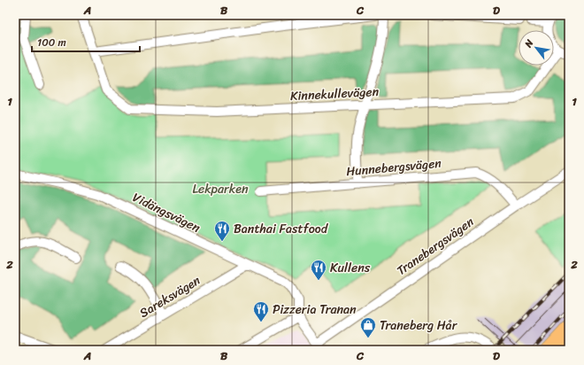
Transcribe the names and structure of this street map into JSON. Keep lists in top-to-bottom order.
{
  "streets": {
    "street": [
      "Kinnekullevägen",
      "Hunnebergsvägen",
      "Vidängsvägen",
      "Tranebergsvägen",
      "Sareksvägen"
    ]
  },
  "crossings": [
    ["Hunnebergsvägen", "Tranebergsvägen"],
    ["Vidängsvägen", "Sareksvägen"]
  ],
  "parks": ["Lekparken"],
  "places": {
    "restaurant": ["Banthai Fastfood", "Kullens", "Pizzeria Tranan"],
    "shop": ["Traneberg Hår"]
  },
  "scale_bar": "100 m",
  "north": "top left",
  "grid": {
    "columns": [
      "A",
      "B",
      "C",
      "D"
    ],
    "rows": ["1", "2"]
  }
}
